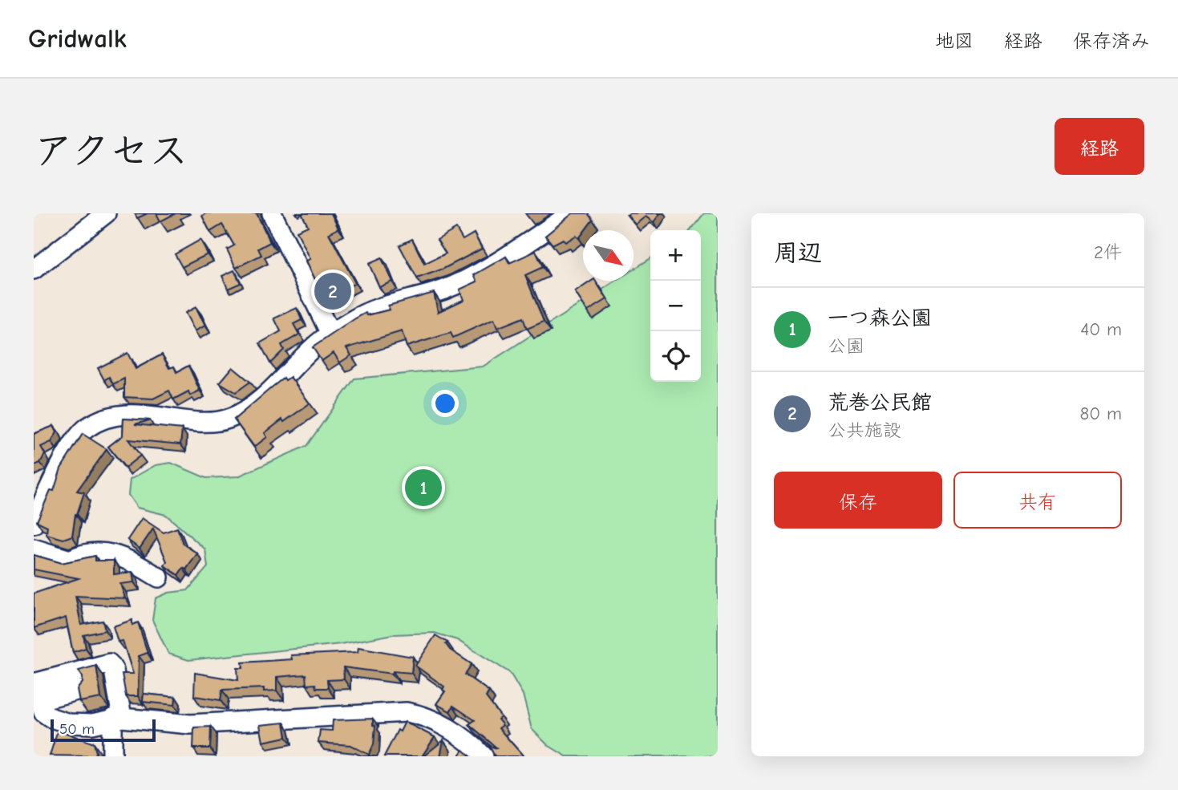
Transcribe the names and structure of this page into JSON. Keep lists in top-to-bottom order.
{
  "scale_bar": "50 m",
  "north": "bottom right",
  "page": {
    "header": "Gridwalk",
    "nav": ["地図", "経路", "保存済み"],
    "title": "アクセス",
    "buttons": [
      "経路",
      ["保存", "共有"]
    ],
    "heading": ["周辺", "2件"],
    "map_buttons": ["+", "−"],
    "pins": ["2", "1"],
    "list": [
      {
        "mark": "1",
        "name": "一つ森公園",
        "note": "公園",
        "value": "40 m"
      },
      {
        "mark": "2",
        "name": "荒巻公民館",
        "note": "公共施設",
        "value": "80 m"
      }
    ],
    "scale": "50 m"
  }
}
